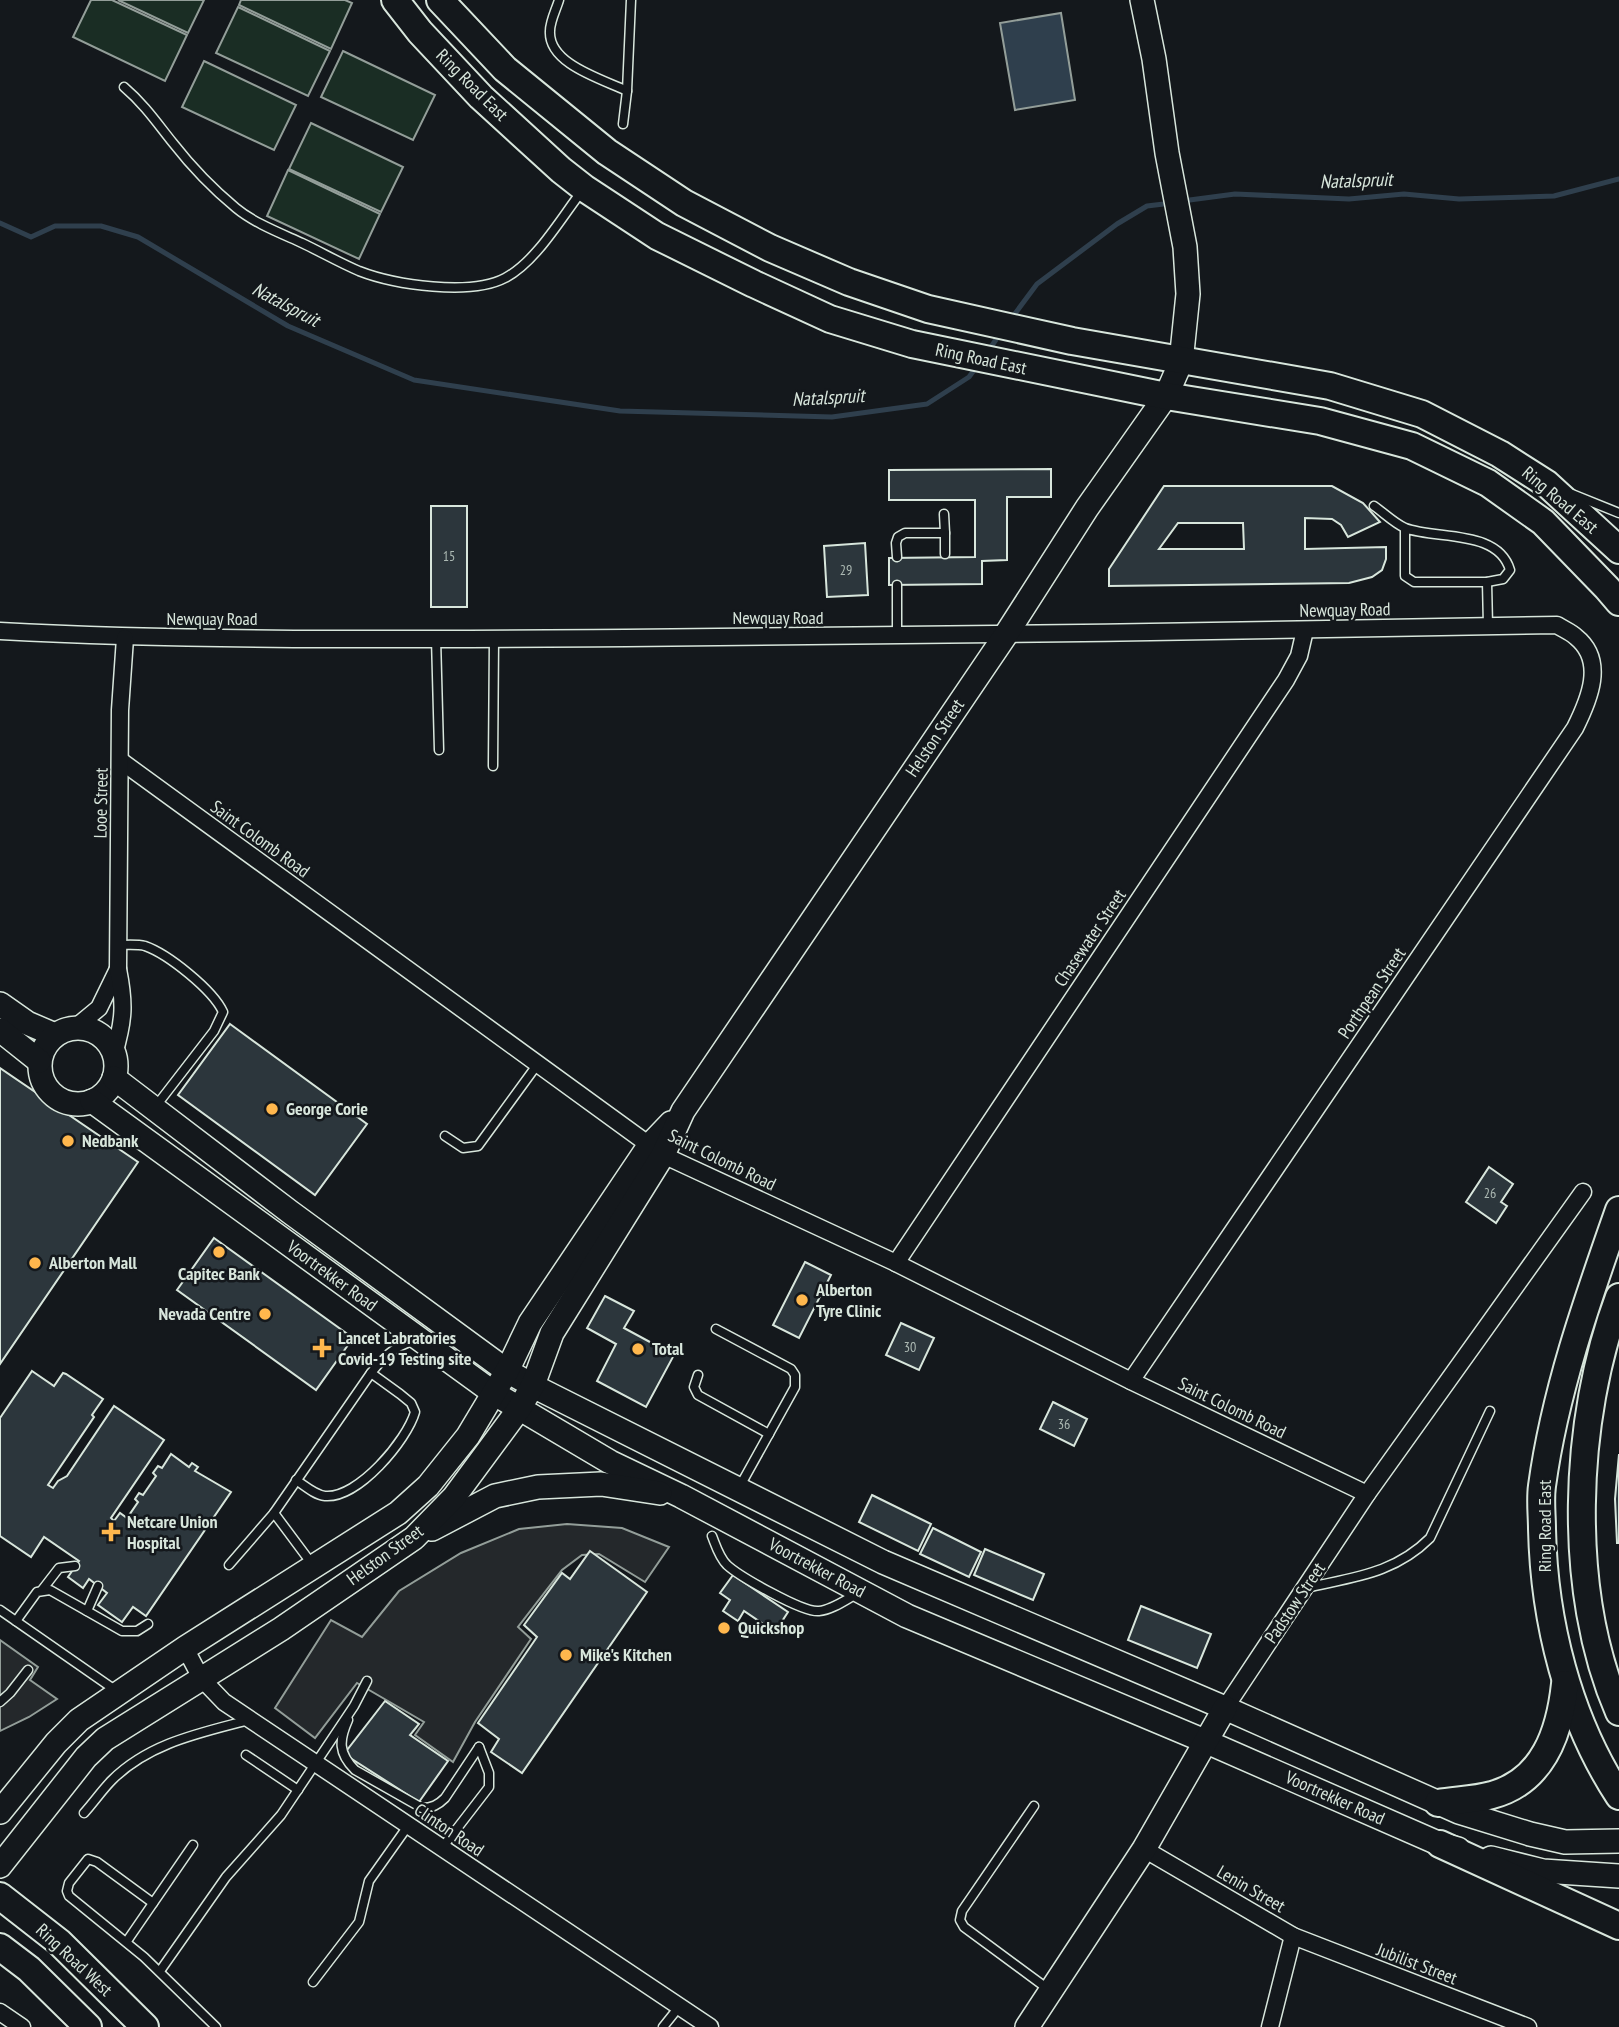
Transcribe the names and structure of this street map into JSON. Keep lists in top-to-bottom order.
{
  "streets": {
    "main road": ["Ring Road East", "Ring Road West"],
    "street": [
      "Newquay Road",
      "Helston Street",
      "Looe Street",
      "Saint Colomb Road",
      "Chasewater Street",
      "Porthpean Street",
      "Voortrekker Road",
      "Padstow Street",
      "Clinton Road",
      "Lenin Street",
      "Jubilist Street"
    ]
  },
  "crossings": [
    ["Ring Road East", "Helston Street"],
    ["Newquay Road", "Helston Street"],
    ["Newquay Road", "Looe Street"],
    ["Newquay Road", "Chasewater Street"],
    ["Newquay Road", "Porthpean Street"],
    ["Helston Street", "Saint Colomb Road"],
    ["Helston Street", "Voortrekker Road"],
    ["Helston Street", "Clinton Road"],
    ["Looe Street", "Saint Colomb Road"],
    ["Looe Street", "Voortrekker Road"],
    ["Saint Colomb Road", "Chasewater Street"],
    ["Saint Colomb Road", "Porthpean Street"],
    ["Saint Colomb Road", "Padstow Street"],
    ["Voortrekker Road", "Padstow Street"],
    ["Padstow Street", "Lenin Street"],
    ["Lenin Street", "Jubilist Street"]
  ],
  "water": ["Natalspruit"],
  "places": {
    "other": [
      "George Corie",
      "Nedbank",
      "Capitec Bank",
      "Alberton Mall",
      "Alberton Tyre Clinic",
      "Nevada Centre",
      "Total",
      "Quickshop",
      "Mike's Kitchen"
    ],
    "health": ["Lancet Labratories Covid-19 Testing site", "Netcare Union Hospital"]
  },
  "house_numbers": [
    "15",
    "29",
    "26",
    "30",
    "36"
  ]
}
